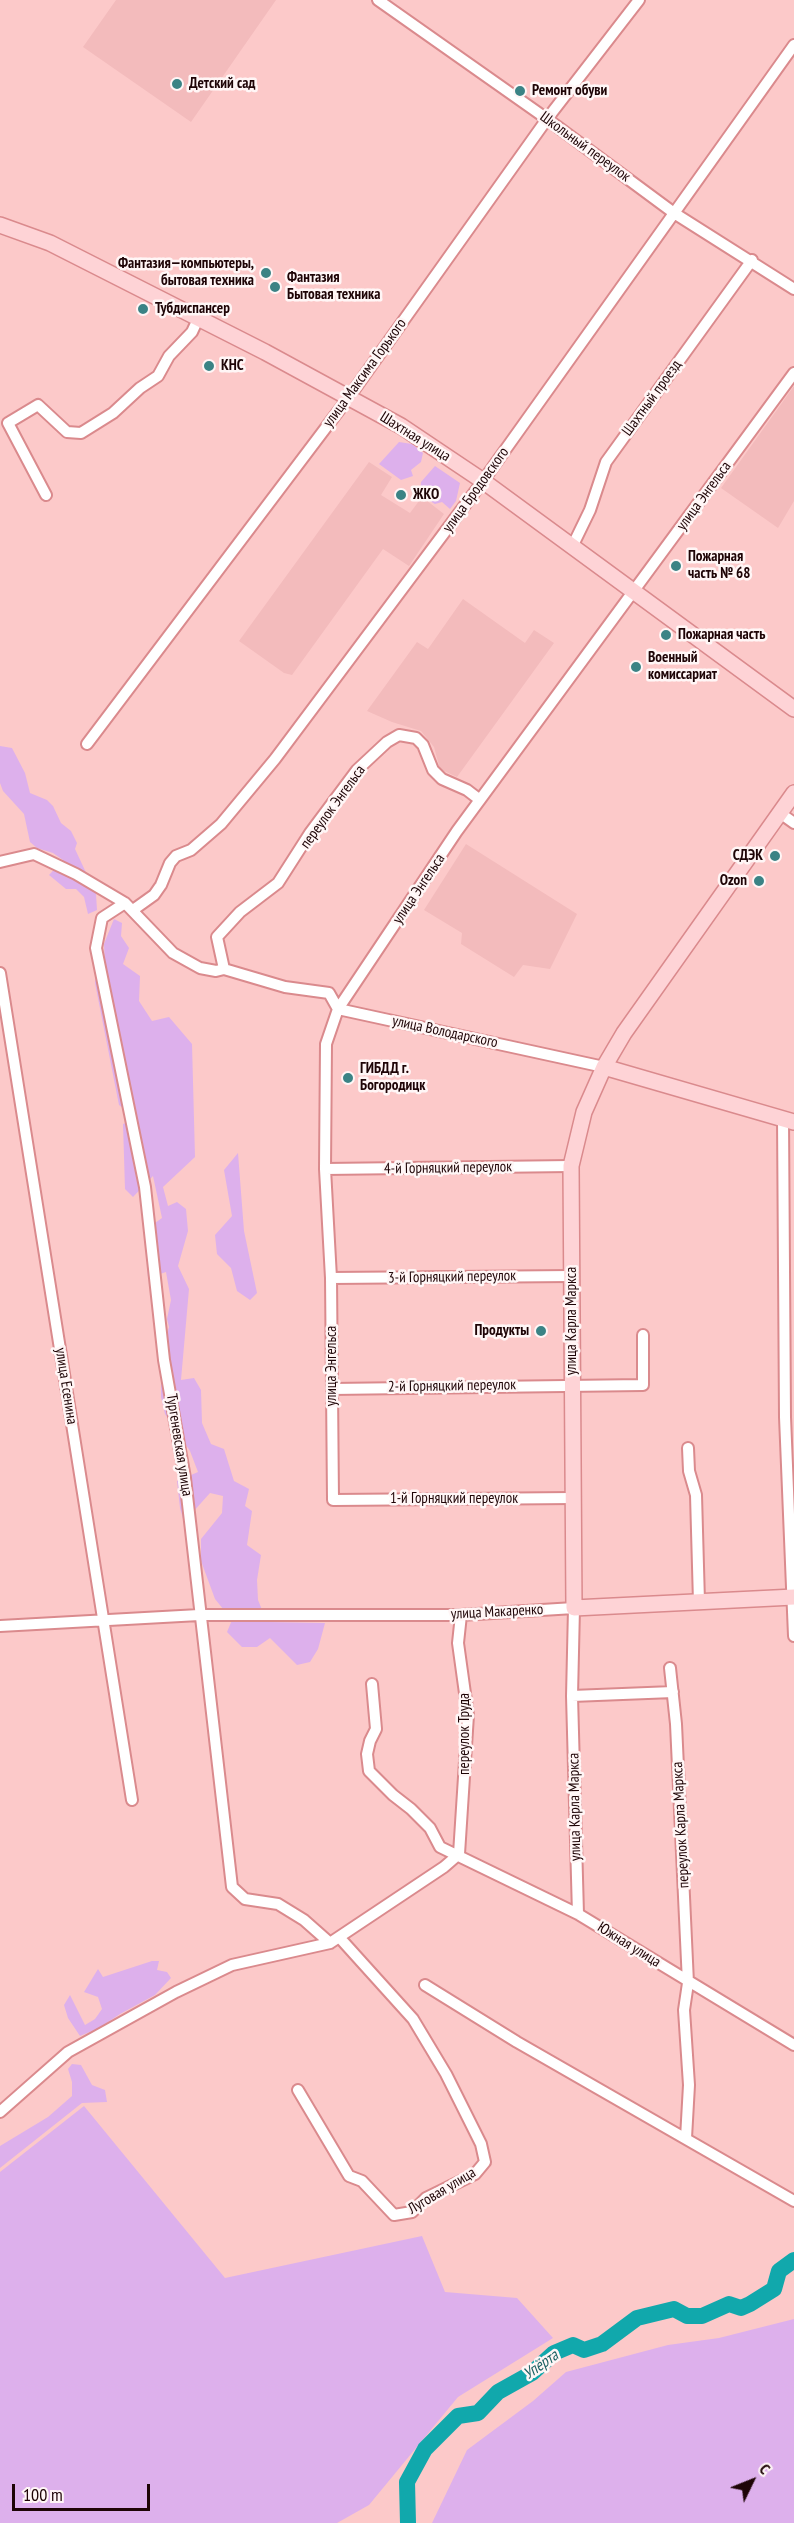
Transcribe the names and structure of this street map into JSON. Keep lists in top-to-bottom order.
{
  "streets": {
    "main road": [
      "Шахтная улица",
      "улица Володарского",
      "улица Карла Маркса",
      "улица Макаренко"
    ],
    "street": [
      "Школьный переулок",
      "улица Максима Горького",
      "Шахтный проезд",
      "улица Бродовского",
      "улица Энгельса",
      "переулок Энгельса",
      "4-й Горняцкий переулок",
      "3-й Горняцкий переулок",
      "улица Есенина",
      "2-й Горняцкий переулок",
      "Тургеневская улица",
      "1-й Горняцкий переулок",
      "переулок Труда",
      "переулок Карла Маркса",
      "Южная улица",
      "Луговая улица"
    ]
  },
  "crossings": [
    ["Школьный переулок", "улица Максима Горького"],
    ["Школьный переулок", "Шахтный проезд"],
    ["Школьный переулок", "улица Бродовского"],
    ["улица Максима Горького", "Шахтная улица"],
    ["Шахтный проезд", "Шахтная улица"],
    ["Шахтная улица", "улица Бродовского"],
    ["Шахтная улица", "улица Энгельса"],
    ["улица Бродовского", "улица Володарского"],
    ["улица Бродовского", "Тургеневская улица"],
    ["улица Энгельса", "переулок Энгельса"],
    ["улица Энгельса", "улица Володарского"],
    ["улица Энгельса", "4-й Горняцкий переулок"],
    ["улица Энгельса", "3-й Горняцкий переулок"],
    ["улица Энгельса", "2-й Горняцкий переулок"],
    ["улица Энгельса", "1-й Горняцкий переулок"],
    ["переулок Энгельса", "улица Володарского"],
    ["улица Володарского", "улица Карла Маркса"],
    ["улица Володарского", "Тургеневская улица"],
    ["4-й Горняцкий переулок", "улица Карла Маркса"],
    ["3-й Горняцкий переулок", "улица Карла Маркса"],
    ["улица Карла Маркса", "2-й Горняцкий переулок"],
    ["улица Карла Маркса", "1-й Горняцкий переулок"],
    ["улица Карла Маркса", "улица Макаренко"],
    ["улица Карла Маркса", "Южная улица"],
    ["улица Есенина", "улица Макаренко"],
    ["Тургеневская улица", "улица Макаренко"],
    ["Тургеневская улица", "Луговая улица"],
    ["улица Макаренко", "переулок Труда"],
    ["переулок Труда", "Южная улица"],
    ["переулок Карла Маркса", "Южная улица"]
  ],
  "water": ["Упёрта"],
  "places": [
    "Детский сад",
    "Ремонт обуви",
    "Фантазия—компьютеры, бытовая техника",
    "Фантазия Бытовая техника",
    "Тубдиспансер",
    "КНС",
    "ЖКО",
    "Пожарная часть № 68",
    "Пожарная часть",
    "Военный комиссариат",
    "СДЭК",
    "Ozon",
    "ГИБДД г. Богородицк",
    "Продукты"
  ],
  "scale_bar": "100 m",
  "north": "top right"
}
